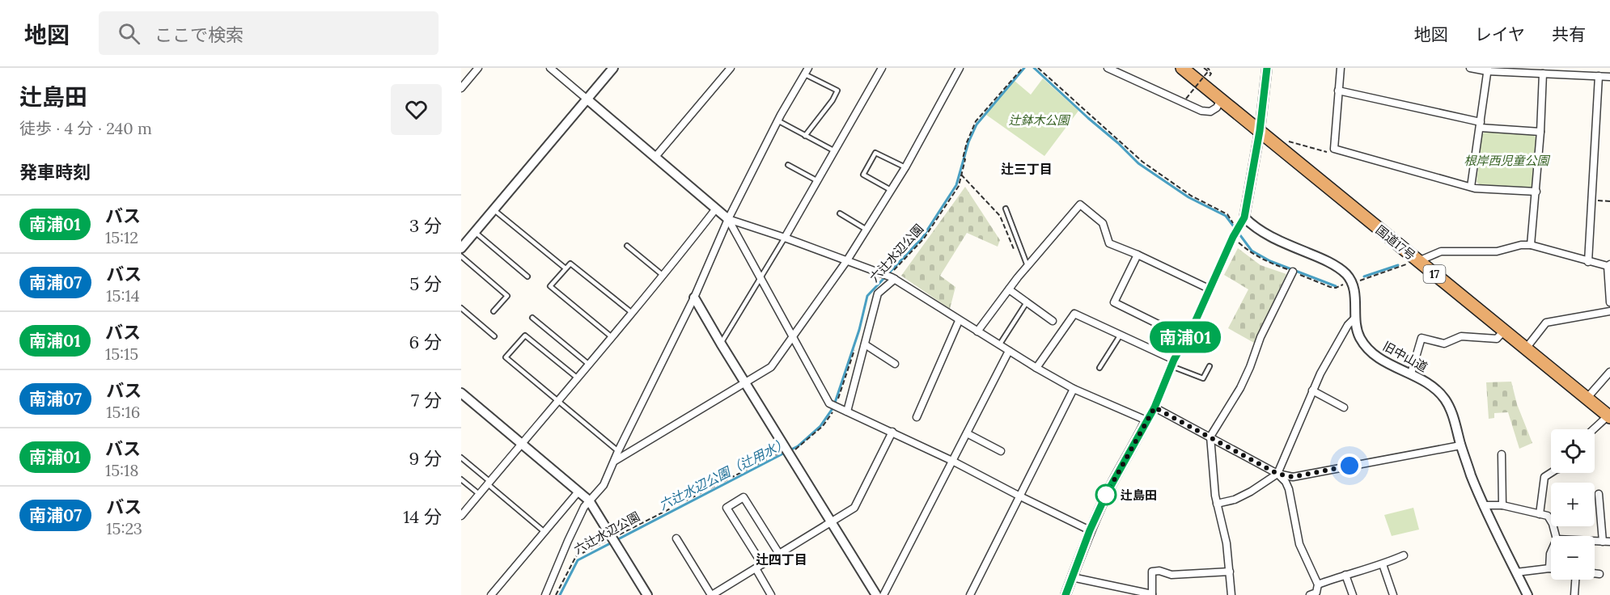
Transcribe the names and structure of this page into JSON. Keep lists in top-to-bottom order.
{
  "streets": {
    "highway": ["国道17号", "17"],
    "street": ["旧中山道"],
    "path": ["六辻水辺公園"]
  },
  "districts": ["辻三丁目", "辻四丁目"],
  "water": ["六辻水辺公園（辻用水）"],
  "parks": ["辻鉢木公園", "根岸西児童公園"],
  "places": ["辻島田"],
  "lines": ["bus line 南浦01"],
  "page": {
    "header": "地図",
    "search": "ここで検索",
    "nav": ["地図", "レイヤ", "共有"],
    "heading": [
      ["辻島田", "徒歩 · 4 分 · 240 m"],
      "発車時刻"
    ],
    "on_map": "南浦01",
    "list": [
      {
        "mark": "南浦01",
        "name": "バス",
        "note": "15:12",
        "value": "3 分"
      },
      {
        "mark": "南浦07",
        "name": "バス",
        "note": "15:14",
        "value": "5 分"
      },
      {
        "mark": "南浦01",
        "name": "バス",
        "note": "15:15",
        "value": "6 分"
      },
      {
        "mark": "南浦07",
        "name": "バス",
        "note": "15:16",
        "value": "7 分"
      },
      {
        "mark": "南浦01",
        "name": "バス",
        "note": "15:18",
        "value": "9 分"
      },
      {
        "mark": "南浦07",
        "name": "バス",
        "note": "15:23",
        "value": "14 分"
      }
    ],
    "map_buttons": ["+", "−"]
  }
}
